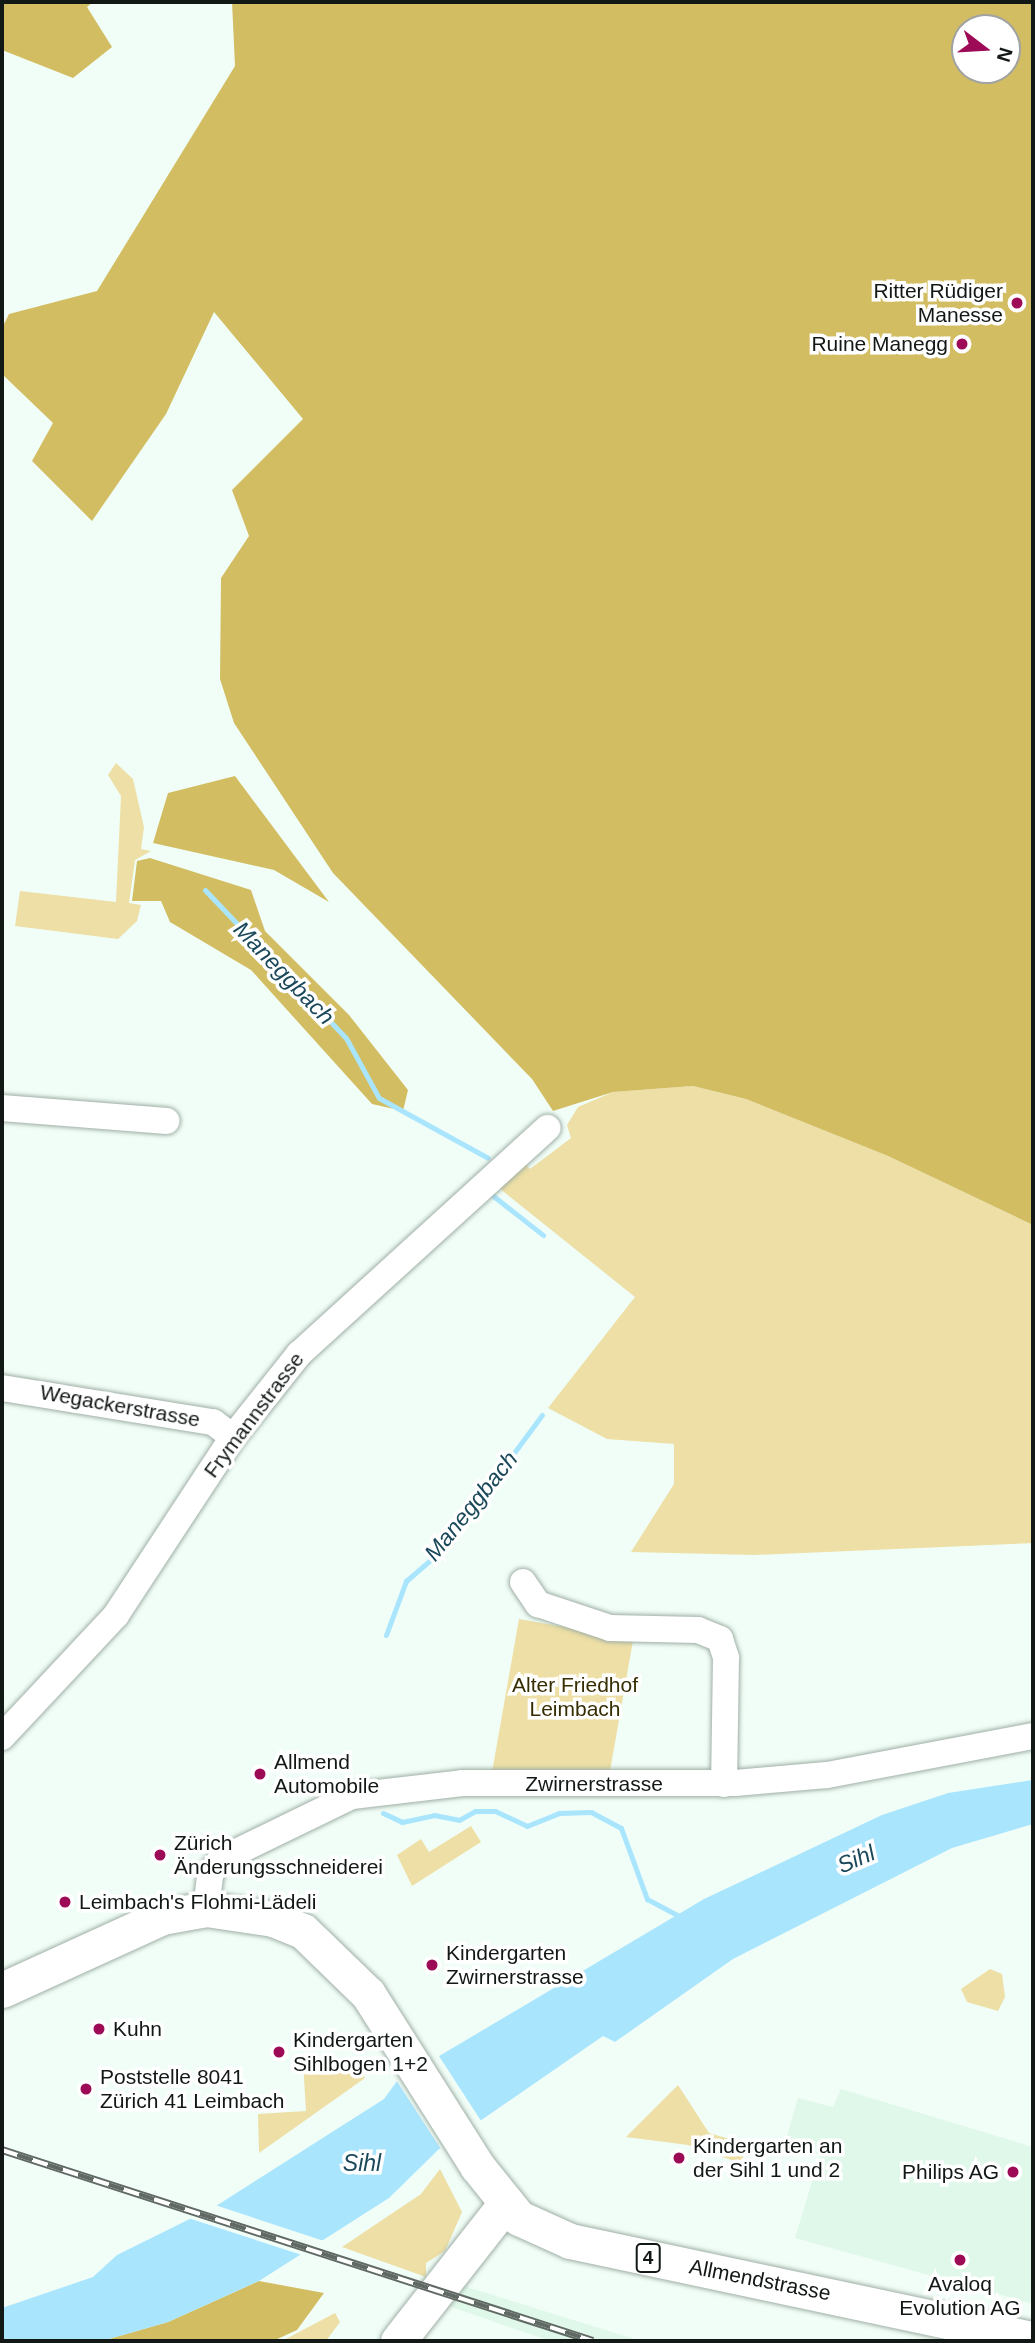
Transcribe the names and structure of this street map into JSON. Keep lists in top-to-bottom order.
{
  "streets": {
    "main road": ["4", "Allmendstrasse"],
    "street": ["Wegackerstrasse", "Frymannstrasse", "Zwirnerstrasse"]
  },
  "crossings": [
    ["Wegackerstrasse", "Frymannstrasse"],
    ["Zwirnerstrasse", "4"],
    ["Zwirnerstrasse", "Allmendstrasse"],
    ["4", "Allmendstrasse"]
  ],
  "water": ["Maneggbach", "Sihl"],
  "parks": ["Alter Friedhof Leimbach"],
  "places": [
    "Ritter Rüdiger Manesse",
    "Ruine Manegg",
    "Allmend Automobile",
    "Zürich Änderungsschneiderei",
    "Leimbach's Flohmi-Lädeli",
    "Kindergarten Zwirnerstrasse",
    "Kuhn",
    "Kindergarten Sihlbogen 1+2",
    "Poststelle 8041 Zürich 41 Leimbach",
    "Kindergarten an der Sihl 1 und 2",
    "Philips AG",
    "Avaloq Evolution AG"
  ],
  "north": "right"
}
